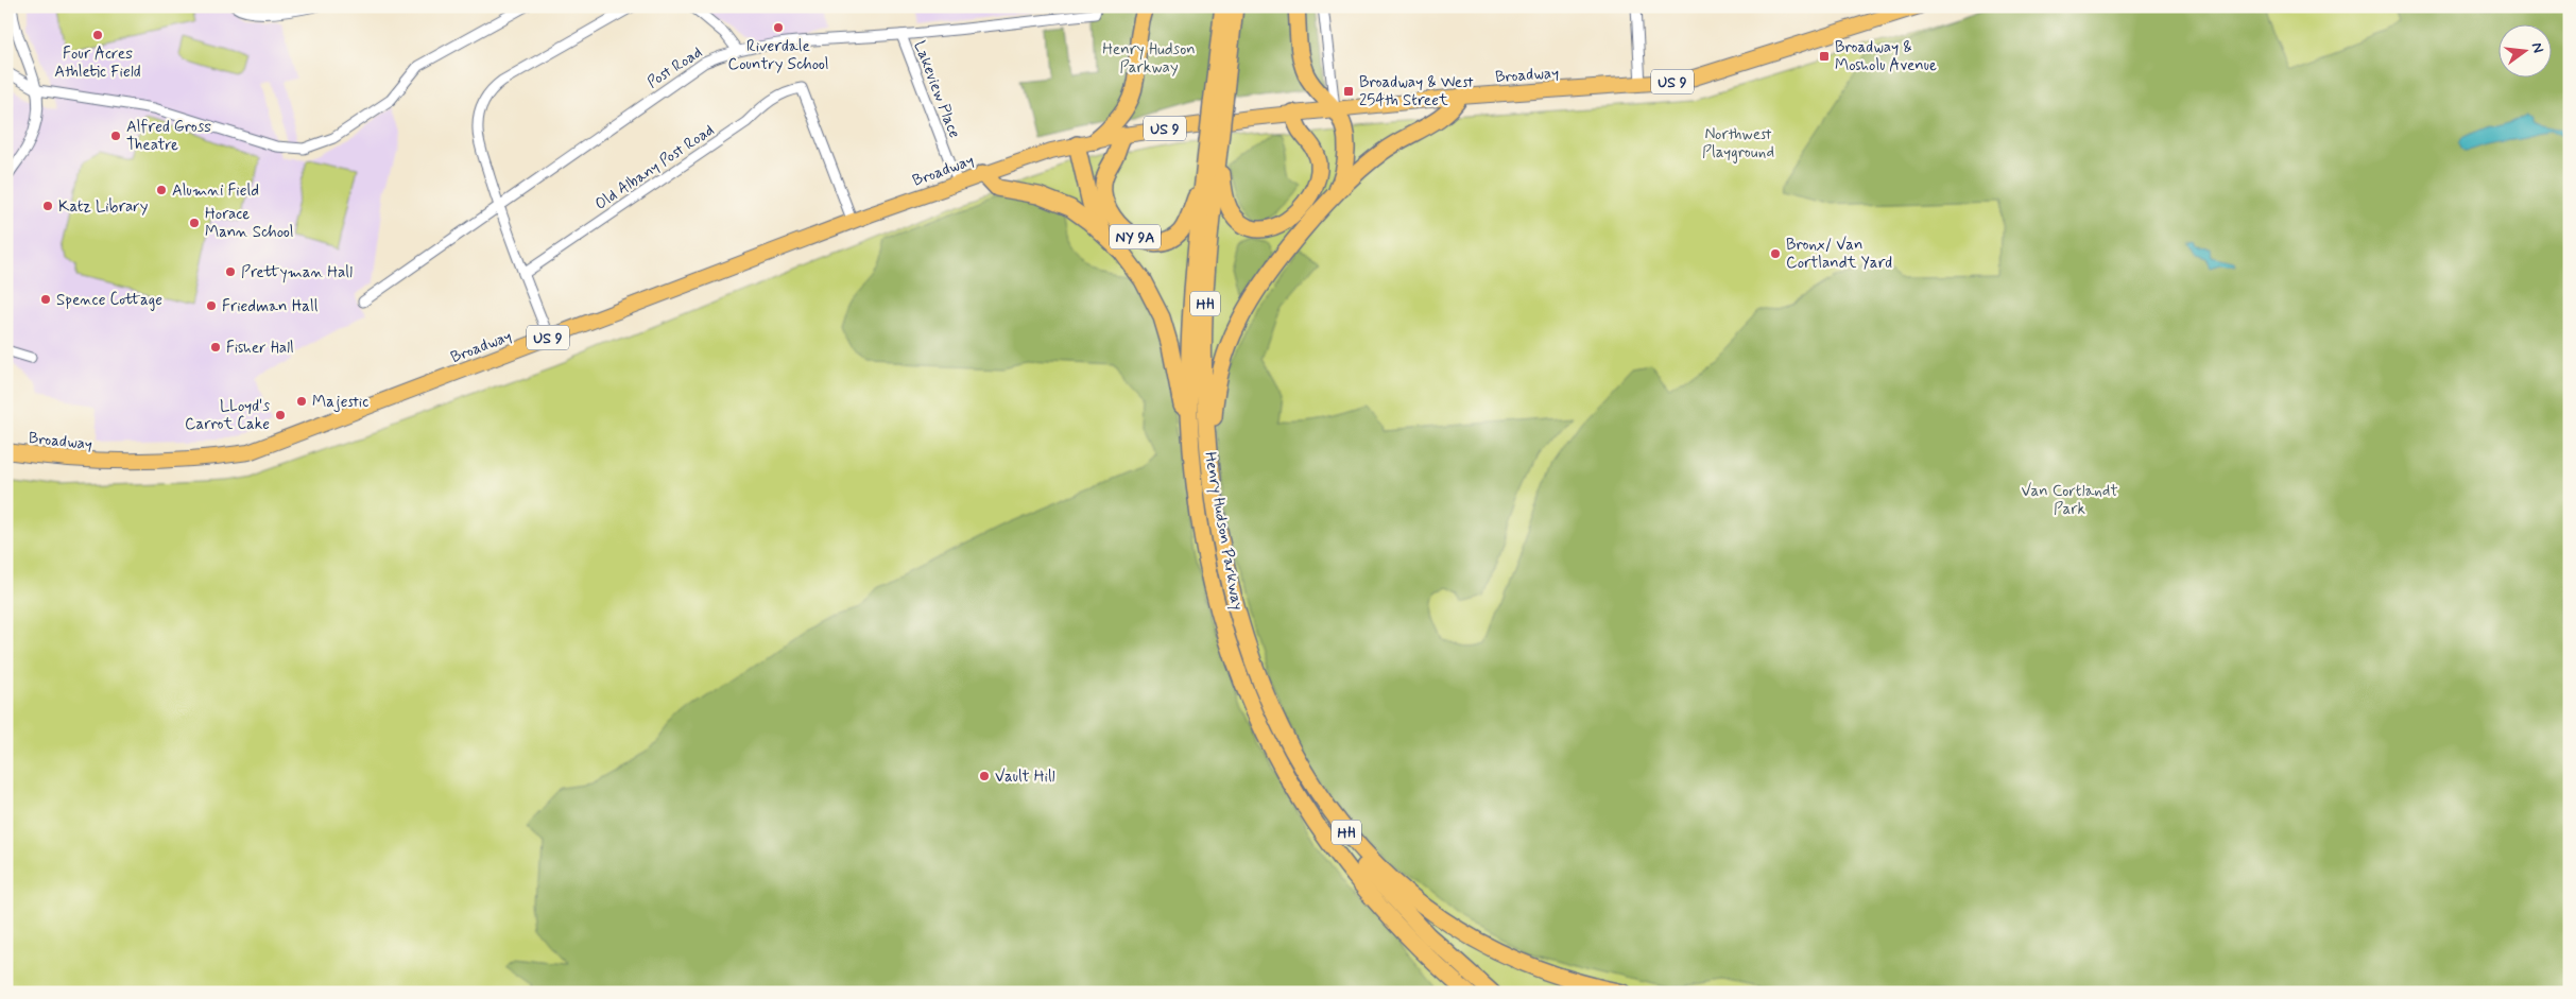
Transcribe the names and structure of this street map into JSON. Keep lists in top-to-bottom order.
{
  "streets": {
    "highway": ["NY 9A", "HH", "Henry Hudson Parkway"],
    "main road": ["Broadway", "US 9"],
    "street": ["Post Road", "Lakeview Place", "Old Albany Post Road"]
  },
  "crossings": [
    ["Post Road", "Lakeview Place"],
    ["Broadway", "Lakeview Place"],
    ["Broadway", "Old Albany Post Road"],
    ["Broadway", "NY 9A"],
    ["NY 9A", "Henry Hudson Parkway"]
  ],
  "parks": ["Henry Hudson Parkway", "Northwest Playground", "Van Cortlandt Park"],
  "places": {
    "other": [
      "Riverdale Country School",
      "Four Acres Athletic Field",
      "Alfred Gross Theatre",
      "Alumni Field",
      "Katz Library",
      "Horace Mann School",
      "Bronx/ Van Cortlandt Yard",
      "Prettyman Hall",
      "Spence Cottage",
      "Friedman Hall",
      "Fisher Hall",
      "Majestic",
      "LLoyd's Carrot Cake",
      "Vault Hill"
    ],
    "transit": ["Broadway & Mosholu Avenue", "Broadway & West 254th Street"]
  },
  "north": "right"
}
